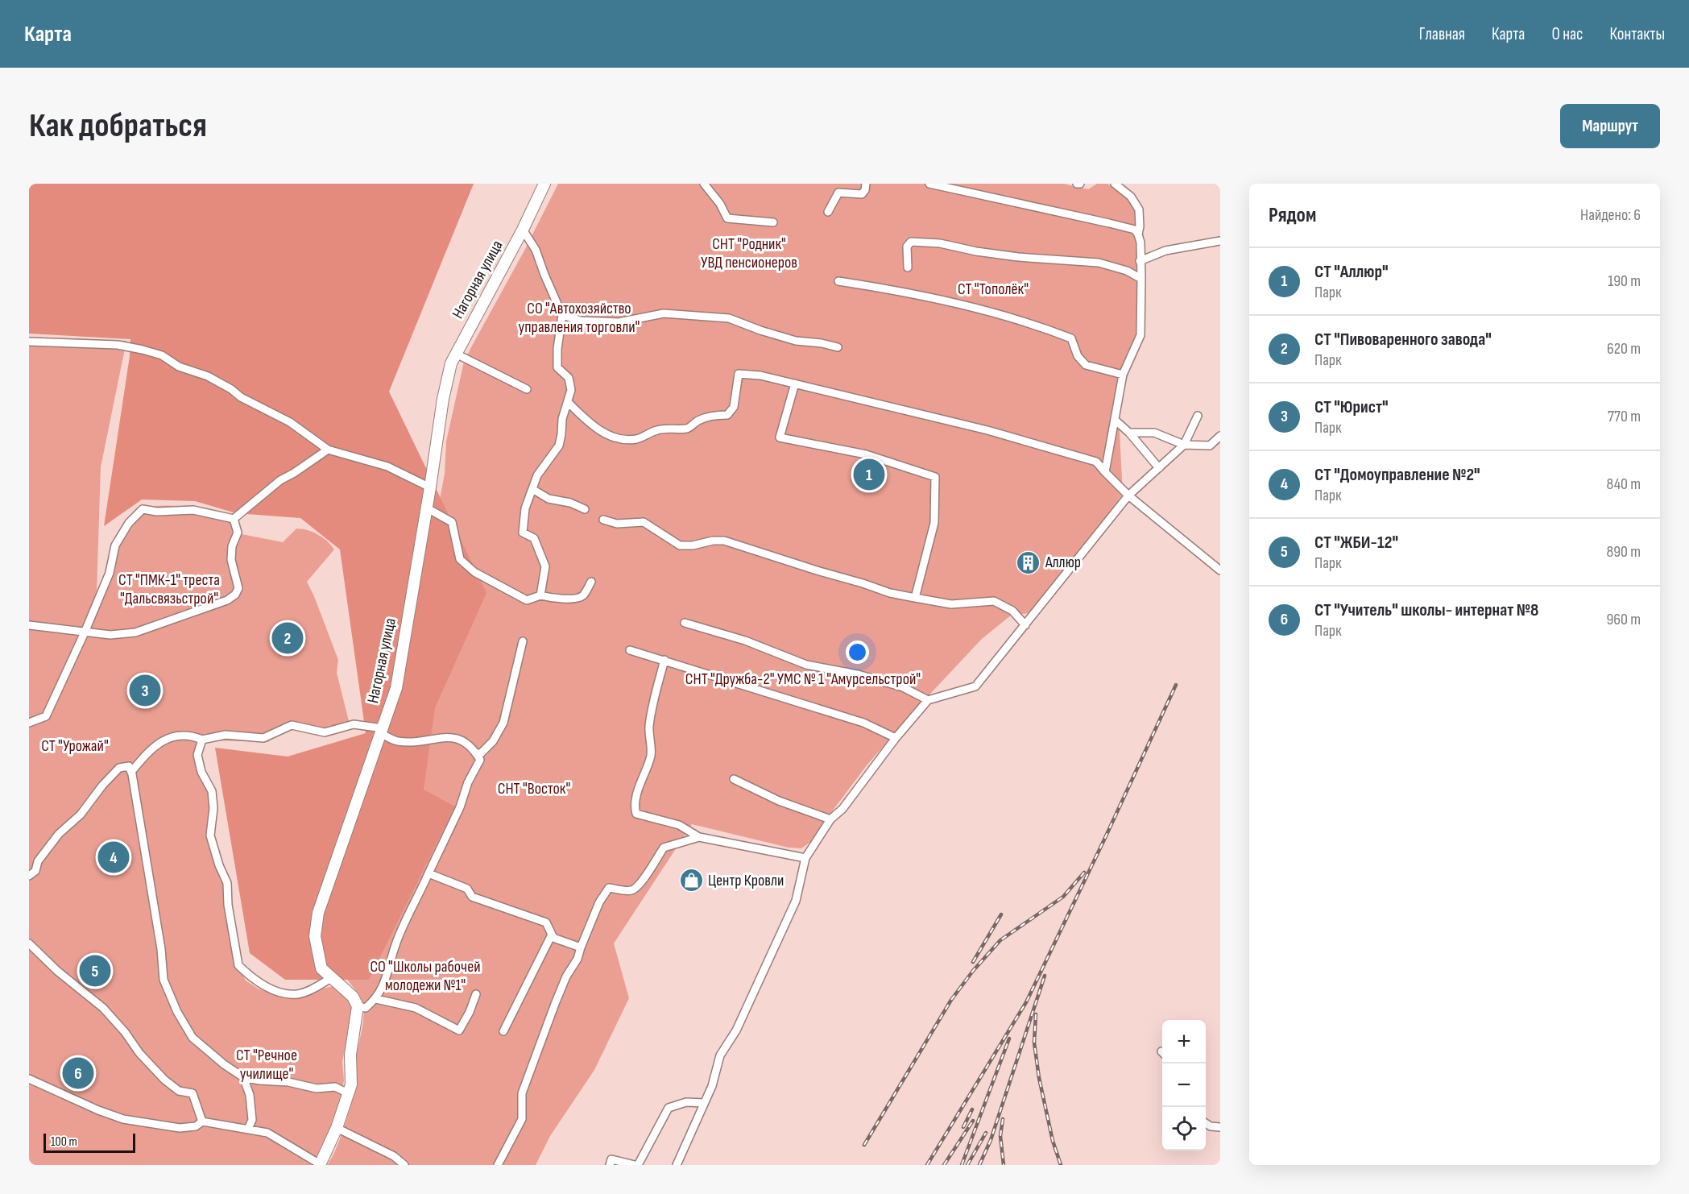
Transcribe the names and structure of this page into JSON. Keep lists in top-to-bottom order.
{
  "streets": {
    "street": ["Нагорная улица"]
  },
  "parks": [
    "СНТ \"Родник\" УВД пенсионеров",
    "СТ \"Тополёк\"",
    "СО \"Автохозяйство управления торговли\"",
    "СТ \"ПМК-1\" треста \"Дальсвязьстрой\"",
    "СНТ \"Дружба-2\" УМС № 1 \"Амурсельстрой\"",
    "СТ \"Урожай\"",
    "СНТ \"Восток\"",
    "СО \"Школы рабочей молодежи №1\"",
    "СТ \"Речное училище\""
  ],
  "places": {
    "building": ["Аллюр"],
    "shop": ["Центр Кровли"]
  },
  "scale_bar": "100 m",
  "page": {
    "header": "Карта",
    "nav": [
      "Главная",
      "Карта",
      "О нас",
      "Контакты"
    ],
    "buttons": "Маршрут",
    "title": "Как добраться",
    "heading": ["Рядом", "Найдено: 6"],
    "list": [
      {
        "mark": "1",
        "name": "СТ \"Аллюр\"",
        "note": "Парк",
        "value": "190 m"
      },
      {
        "mark": "2",
        "name": "СТ \"Пивоваренного завода\"",
        "note": "Парк",
        "value": "620 m"
      },
      {
        "mark": "3",
        "name": "СТ \"Юрист\"",
        "note": "Парк",
        "value": "770 m"
      },
      {
        "mark": "4",
        "name": "СТ \"Домоуправление №2\"",
        "note": "Парк",
        "value": "840 m"
      },
      {
        "mark": "5",
        "name": "СТ \"ЖБИ-12\"",
        "note": "Парк",
        "value": "890 m"
      },
      {
        "mark": "6",
        "name": "СТ \"Учитель\" школы- интернат №8",
        "note": "Парк",
        "value": "960 m"
      }
    ],
    "pins": [
      "1",
      "2",
      "3",
      "4",
      "5",
      "6"
    ],
    "map_buttons": ["+", "−"],
    "scale": "100 m"
  }
}
